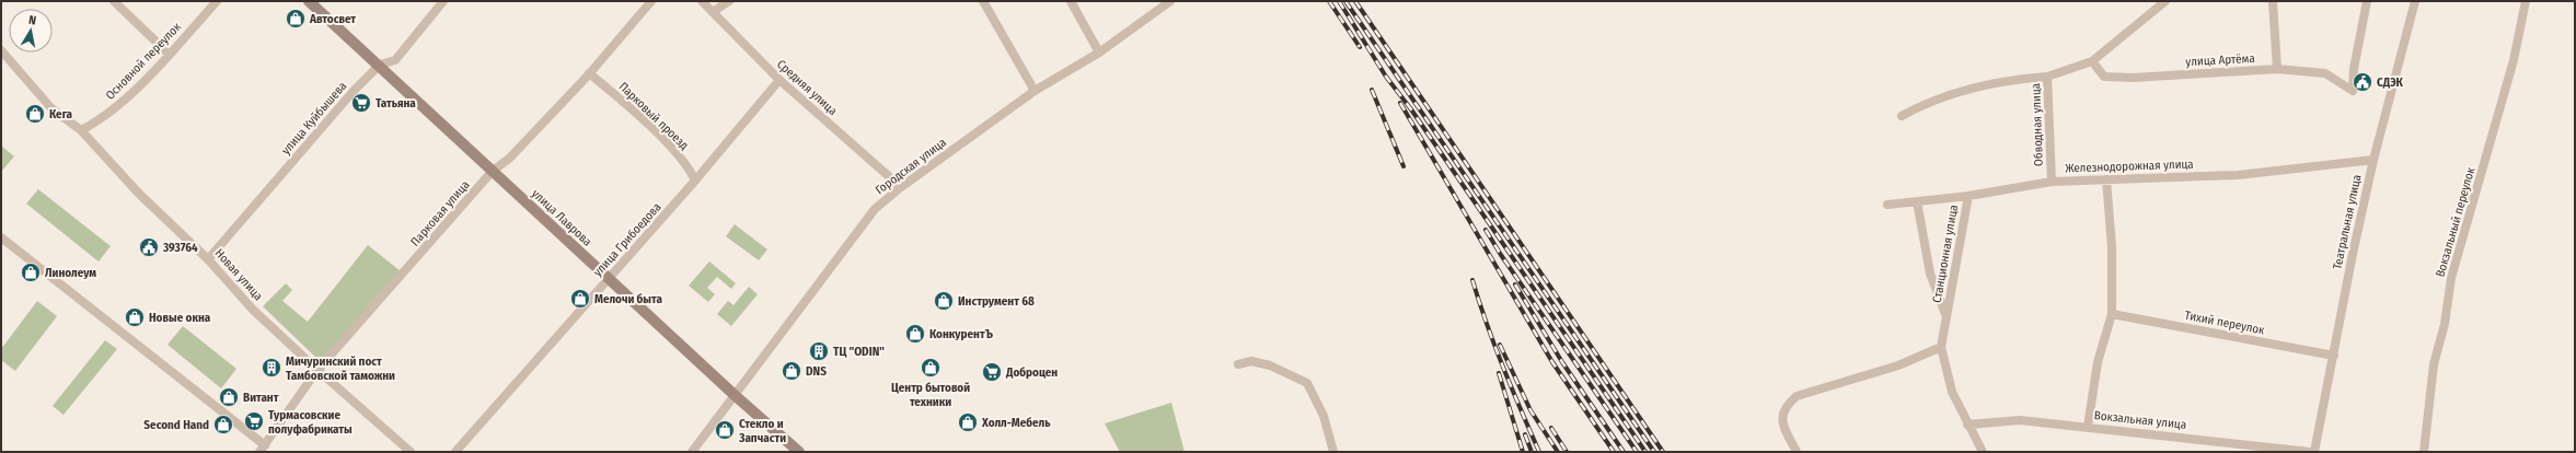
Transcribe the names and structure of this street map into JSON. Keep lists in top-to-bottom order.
{
  "streets": {
    "main road": ["улица Лаврова"],
    "street": [
      "улица Артёма",
      "Основной переулок",
      "Средняя улица",
      "Парковый проезд",
      "улица Куйбышева",
      "Обводная улица",
      "Городская улица",
      "Железнодорожная улица",
      "Парковая улица",
      "Театральная улица",
      "Вокзальный переулок",
      "улица Грибоедова",
      "Станционная улица",
      "Новая улица",
      "Тихий переулок",
      "Вокзальная улица"
    ]
  },
  "crossings": [
    ["улица Артёма", "Обводная улица"],
    ["Основной переулок", "Новая улица"],
    ["Средняя улица", "Городская улица"],
    ["Средняя улица", "улица Грибоедова"],
    ["Парковый проезд", "Парковая улица"],
    ["Парковый проезд", "улица Грибоедова"],
    ["улица Куйбышева", "улица Лаврова"],
    ["улица Куйбышева", "Новая улица"],
    ["Обводная улица", "Железнодорожная улица"],
    ["Городская улица", "улица Лаврова"],
    ["Железнодорожная улица", "Театральная улица"],
    ["Железнодорожная улица", "Станционная улица"],
    ["Парковая улица", "улица Лаврова"],
    ["Парковая улица", "Новая улица"],
    ["улица Лаврова", "улица Грибоедова"],
    ["Театральная улица", "Тихий переулок"],
    ["Станционная улица", "Вокзальная улица"]
  ],
  "places": {
    "shop": [
      "Автосвет",
      "Кега",
      "Линолеум",
      "Мелочи быта",
      "Инструмент 68",
      "Новые окна",
      "КонкурентЪ",
      "Центр бытовой техники",
      "DNS",
      "Витант",
      "Холл-Мебель",
      "Second Hand",
      "Стекло и Запчасти"
    ],
    "public building": ["СДЭК", "393764"],
    "supermarket": ["Татьяна", "Доброцен", "Турмасовские полуфабрикаты"],
    "building": ["ТЦ \"ODIN\"", "Мичуринский пост Тамбовской таможни"]
  },
  "north": "top"
}
